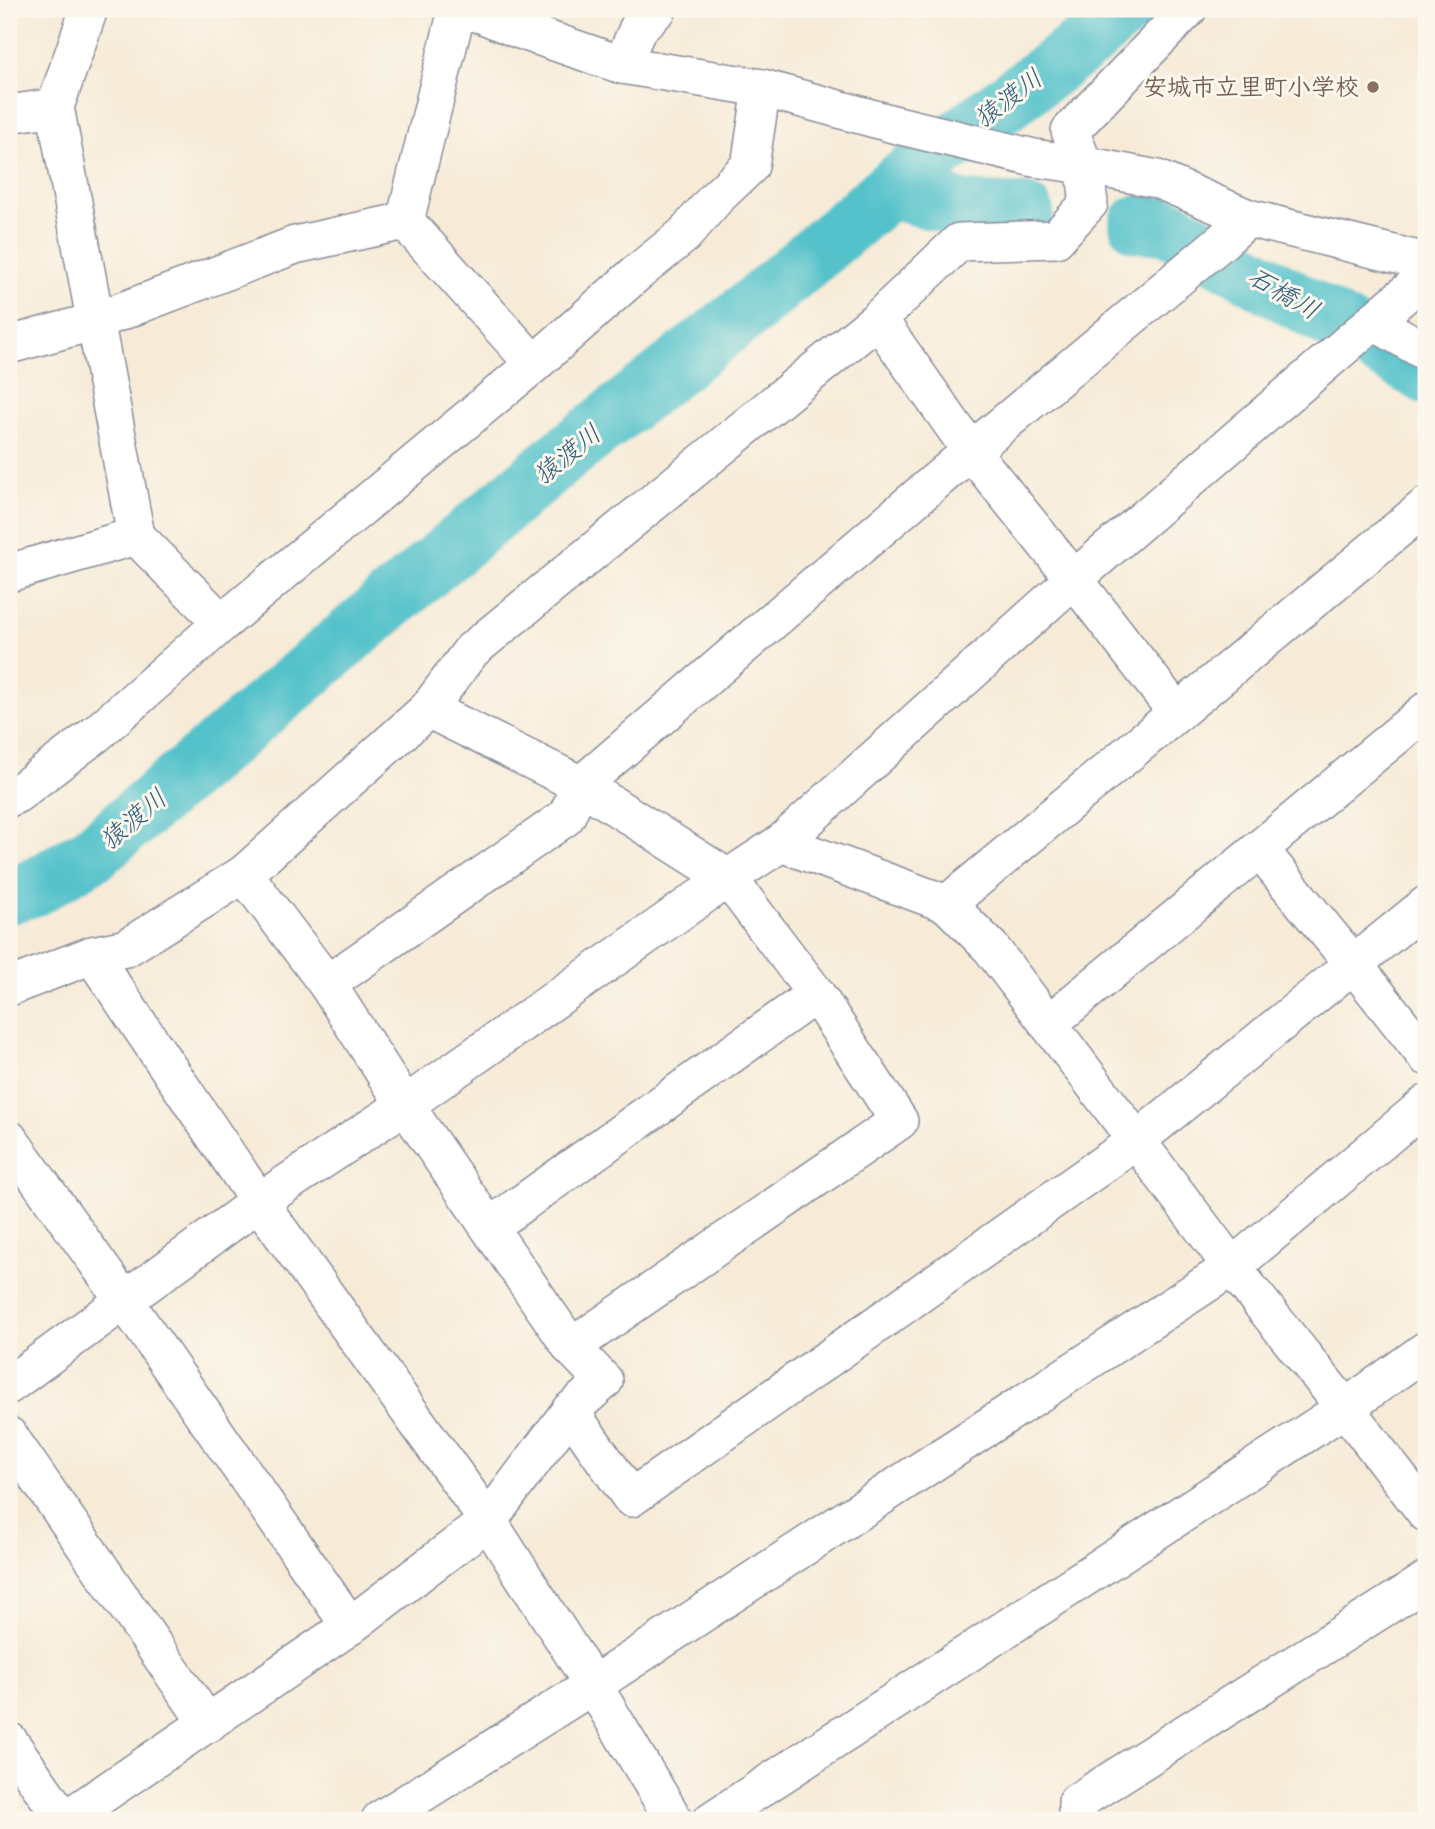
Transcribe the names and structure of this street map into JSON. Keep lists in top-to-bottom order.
{
  "water": ["猿渡川", "石橋川"],
  "places": ["安城市立里町小学校"]
}
